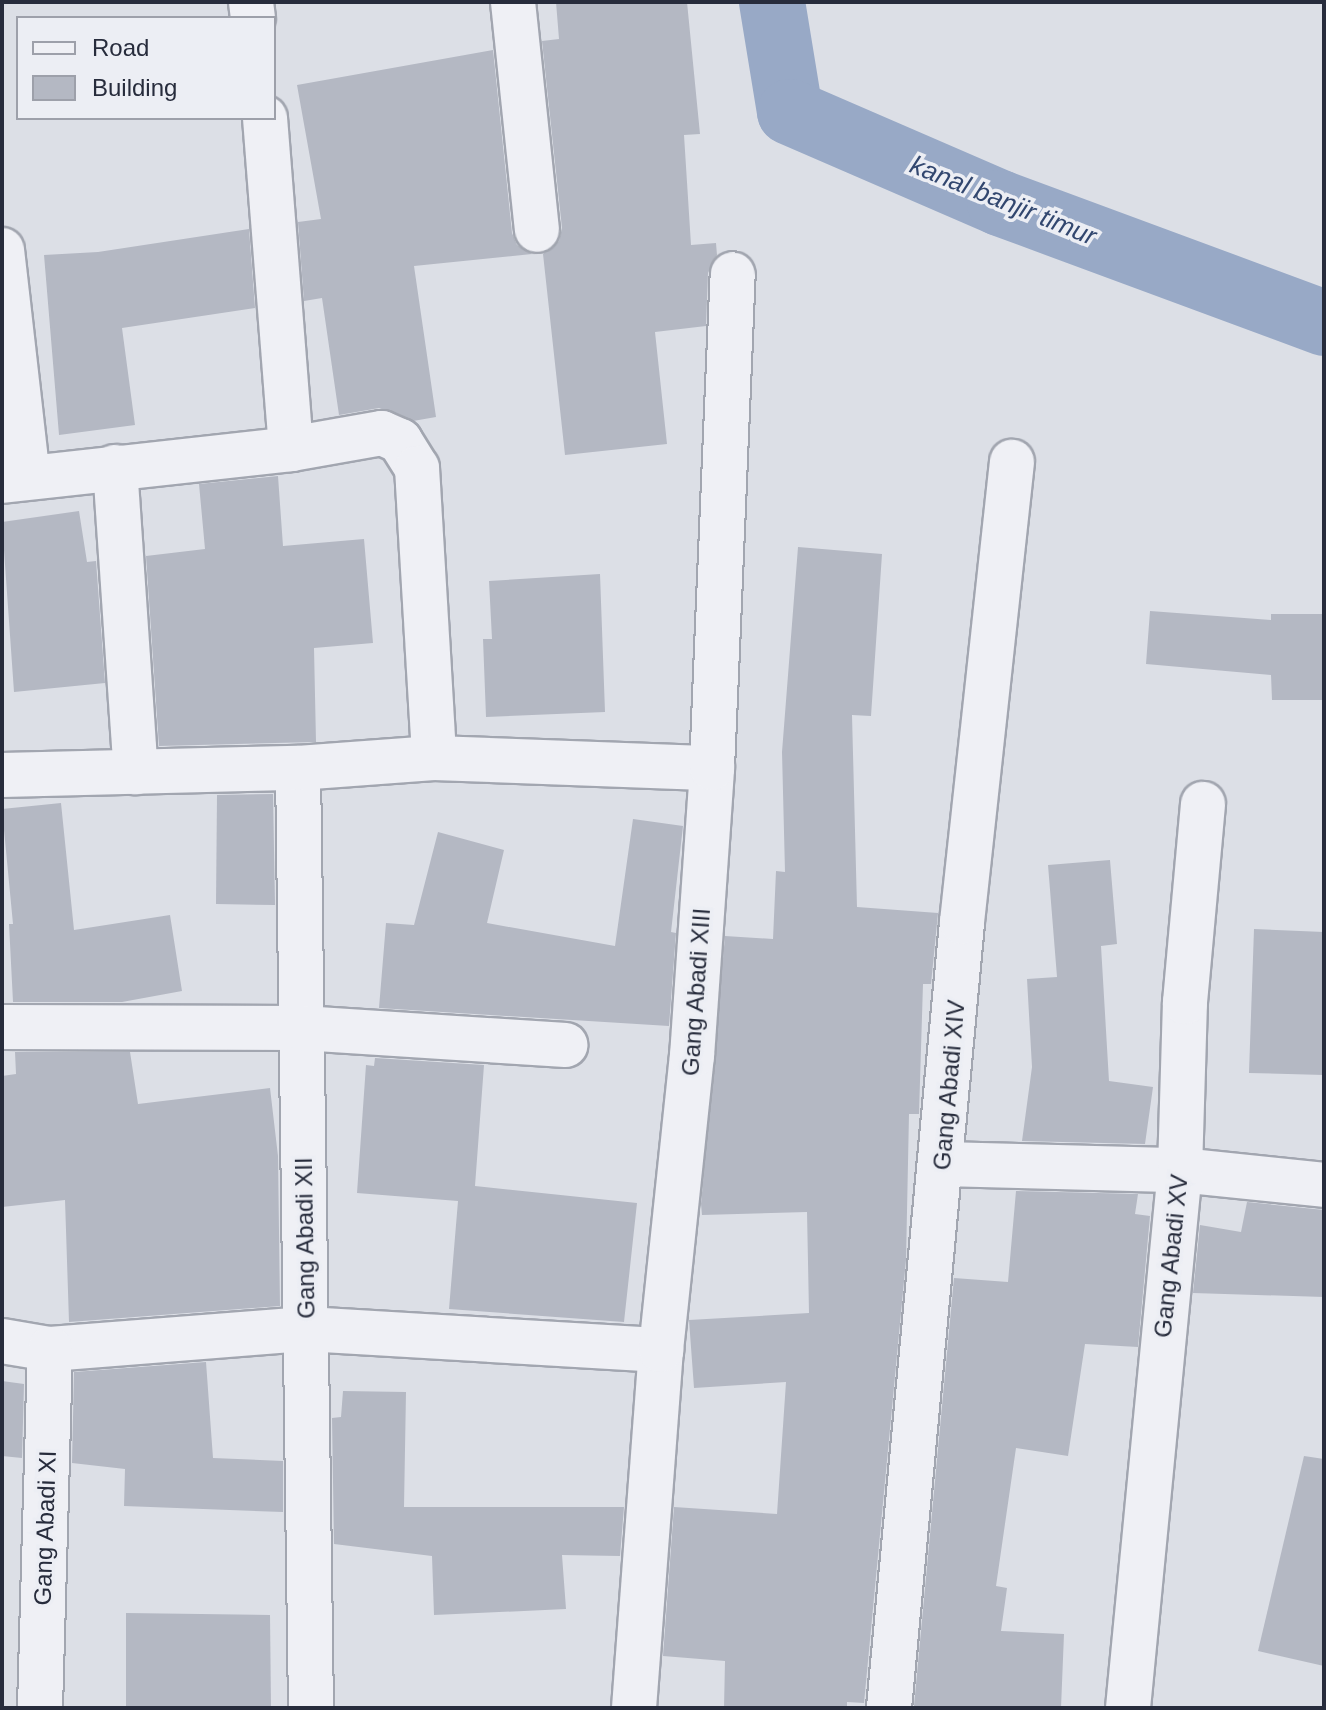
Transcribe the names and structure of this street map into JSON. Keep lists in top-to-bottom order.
{
  "streets": {
    "street": [
      "Gang Abadi XIII",
      "Gang Abadi XIV",
      "Gang Abadi XII",
      "Gang Abadi XV",
      "Gang Abadi XI"
    ]
  },
  "water": ["kanal banjir timur"],
  "legend": ["Road", "Building"]
}
